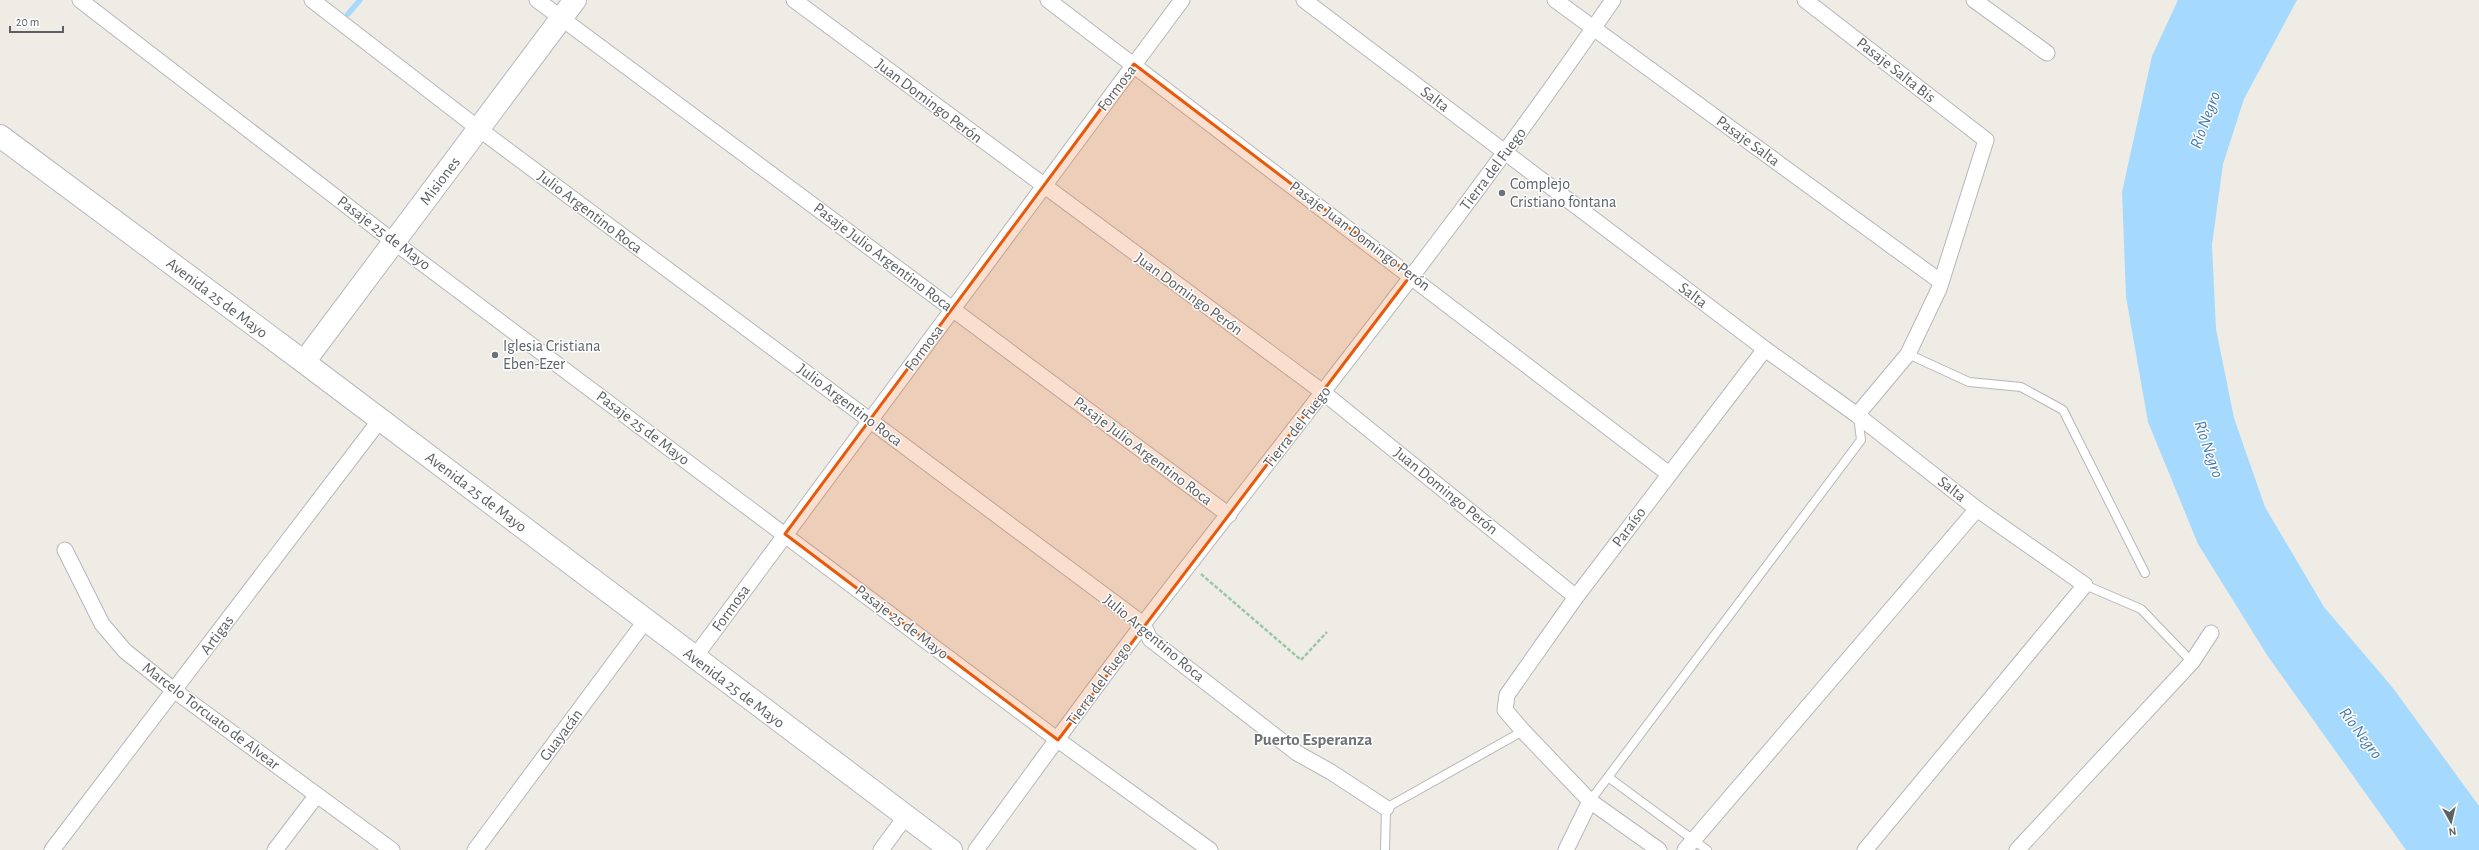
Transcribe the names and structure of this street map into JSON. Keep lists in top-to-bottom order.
{
  "streets": {
    "main road": ["Misiones", "Avenida 25 de Mayo"],
    "street": [
      "Pasaje Salta Bis",
      "Formosa",
      "Salta",
      "Juan Domingo Perón",
      "Pasaje Salta",
      "Tierra del Fuego",
      "Julio Argentino Roca",
      "Pasaje 25 de Mayo",
      "Pasaje Juan Domingo Perón",
      "Pasaje Julio Argentino Roca",
      "Paraíso",
      "Artigas",
      "Marcelo Torcuato de Alvear",
      "Guayacán"
    ]
  },
  "crossings": [
    ["Pasaje Salta Bis", "Pasaje Salta"],
    ["Formosa", "Juan Domingo Perón"],
    ["Formosa", "Julio Argentino Roca"],
    ["Formosa", "Pasaje 25 de Mayo"],
    ["Formosa", "Pasaje Juan Domingo Perón"],
    ["Formosa", "Pasaje Julio Argentino Roca"],
    ["Formosa", "Avenida 25 de Mayo"],
    ["Salta", "Tierra del Fuego"],
    ["Salta", "Paraíso"],
    ["Juan Domingo Perón", "Tierra del Fuego"],
    ["Juan Domingo Perón", "Paraíso"],
    ["Pasaje Salta", "Tierra del Fuego"],
    ["Tierra del Fuego", "Julio Argentino Roca"],
    ["Tierra del Fuego", "Pasaje 25 de Mayo"],
    ["Tierra del Fuego", "Pasaje Juan Domingo Perón"],
    ["Tierra del Fuego", "Pasaje Julio Argentino Roca"],
    ["Misiones", "Julio Argentino Roca"],
    ["Misiones", "Pasaje 25 de Mayo"],
    ["Misiones", "Pasaje Julio Argentino Roca"],
    ["Misiones", "Avenida 25 de Mayo"],
    ["Pasaje Juan Domingo Perón", "Paraíso"],
    ["Avenida 25 de Mayo", "Artigas"],
    ["Avenida 25 de Mayo", "Guayacán"],
    ["Artigas", "Marcelo Torcuato de Alvear"]
  ],
  "districts": ["Puerto Esperanza"],
  "water": ["Río Negro"],
  "places": ["Complejo Cristiano fontana", "Iglesia Cristiana Eben-Ezer"],
  "scale_bar": "20 m",
  "north": "bottom"
}
